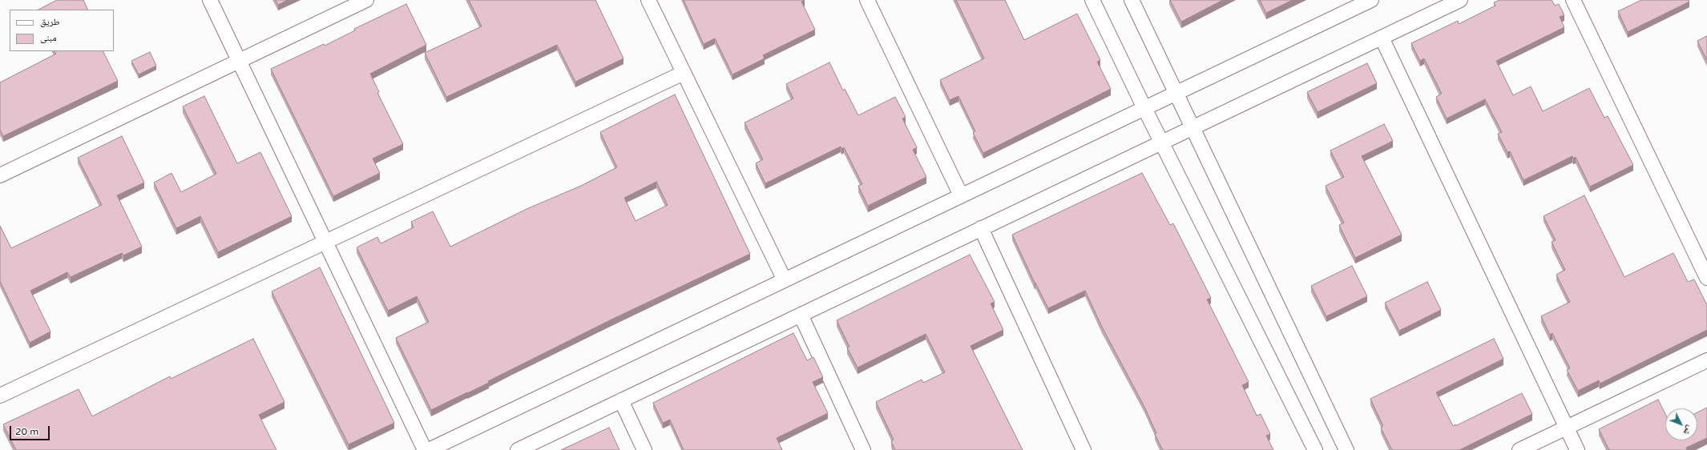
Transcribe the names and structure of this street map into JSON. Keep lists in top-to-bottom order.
{
  "legend": ["طريق", "مبنى"],
  "scale_bar": "20 m",
  "north": "bottom right"
}
